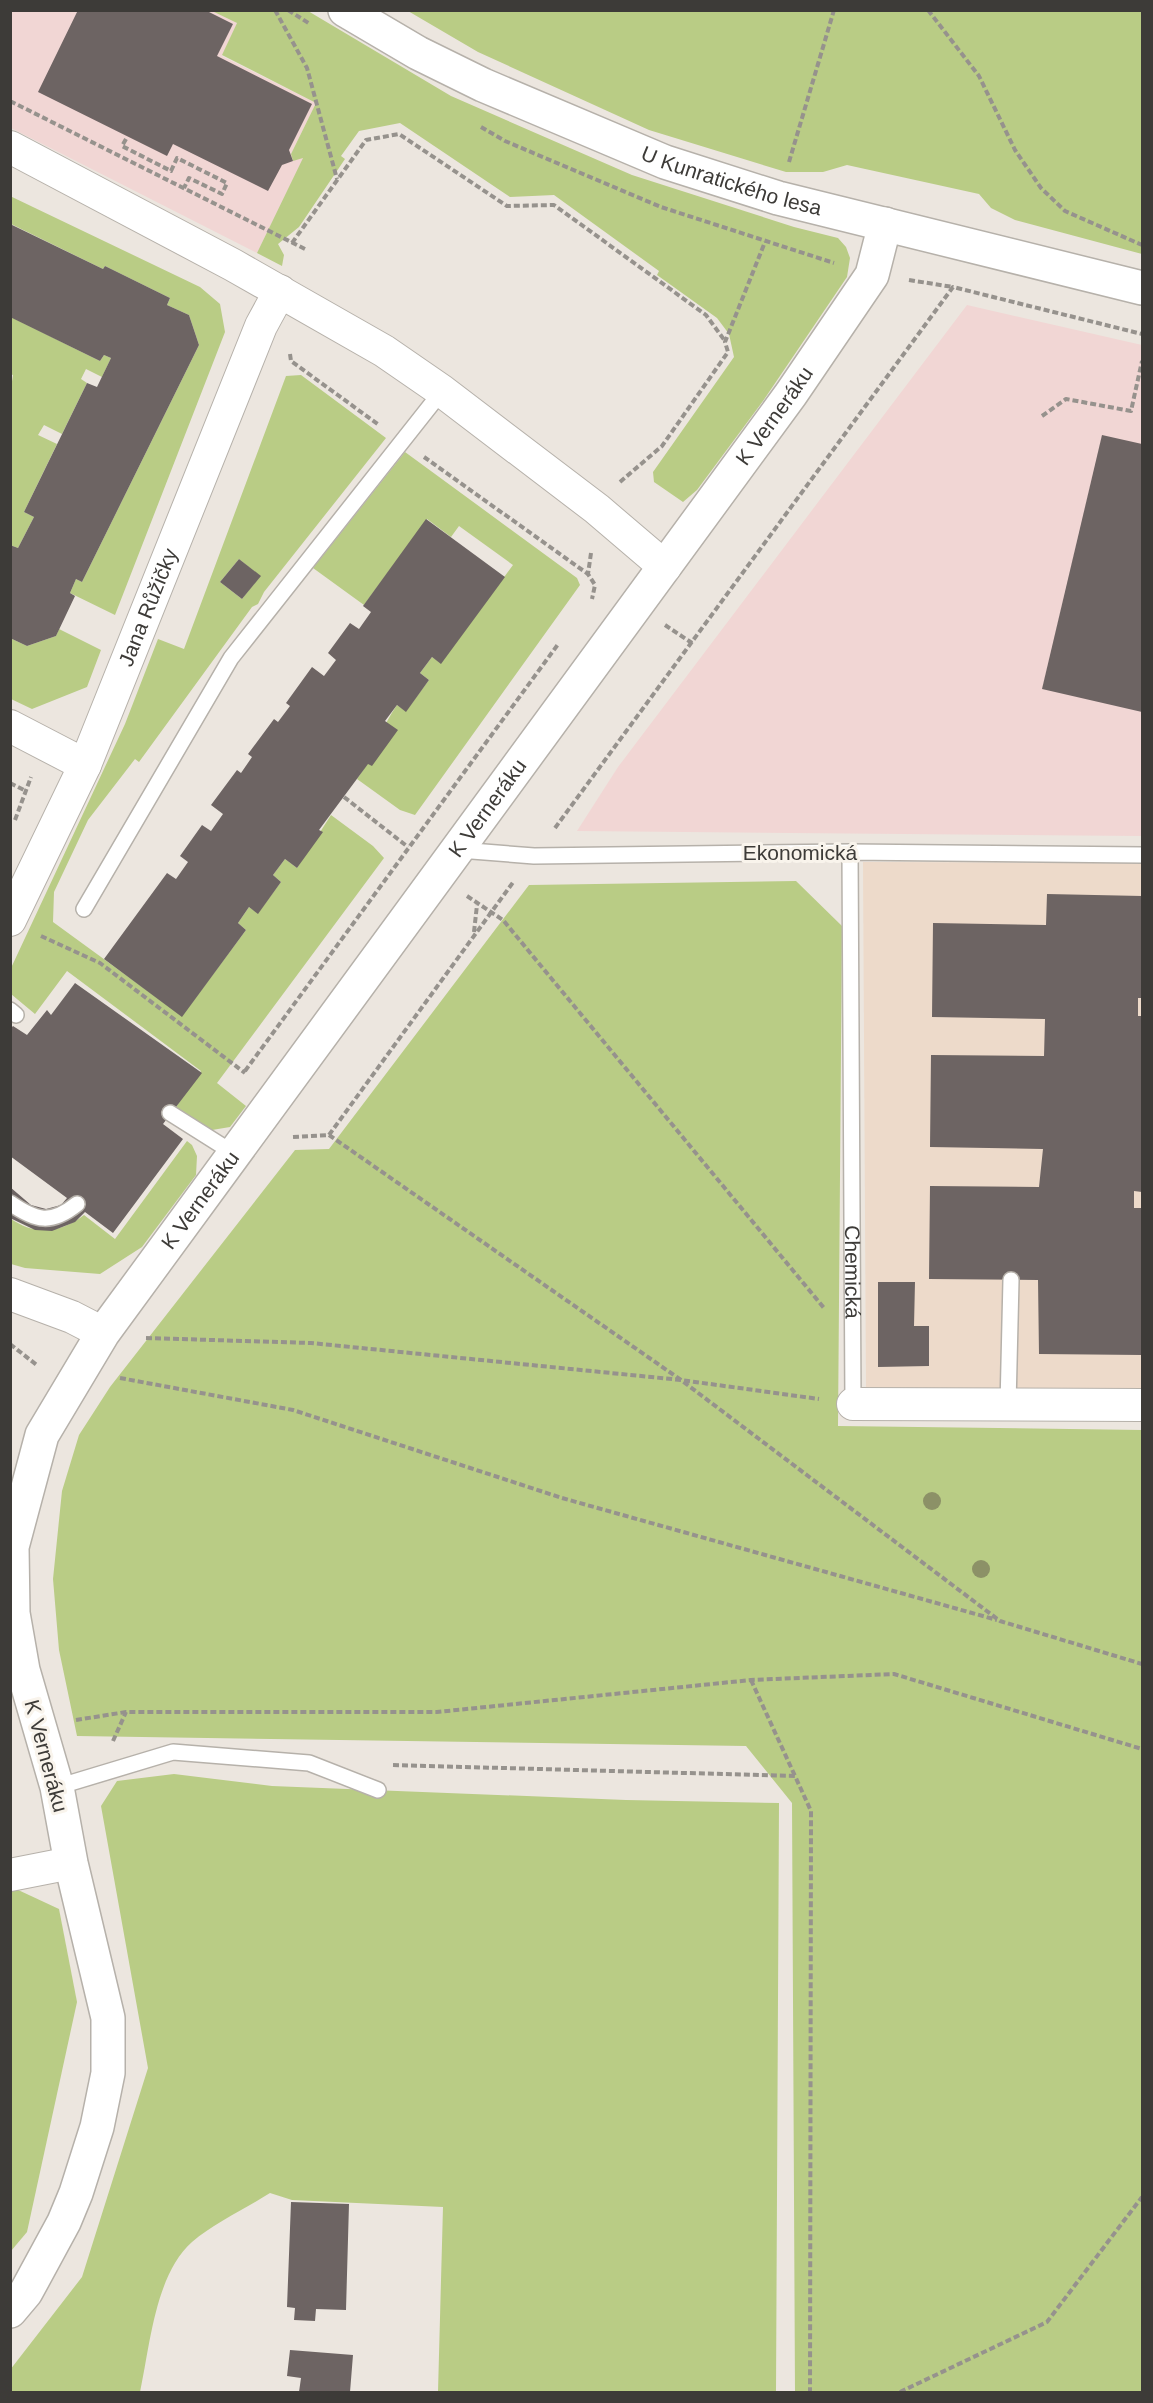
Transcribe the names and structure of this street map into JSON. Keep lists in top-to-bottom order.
{
  "streets": {
    "street": ["U Kunratického lesa", "K Verneráku", "Jana Růžičky"],
    "lane": ["Ekonomická", "Chemická"]
  },
  "crossings": [
    ["U Kunratického lesa", "K Verneráku"],
    ["K Verneráku", "Ekonomická"],
    ["Ekonomická", "Chemická"]
  ]
}
